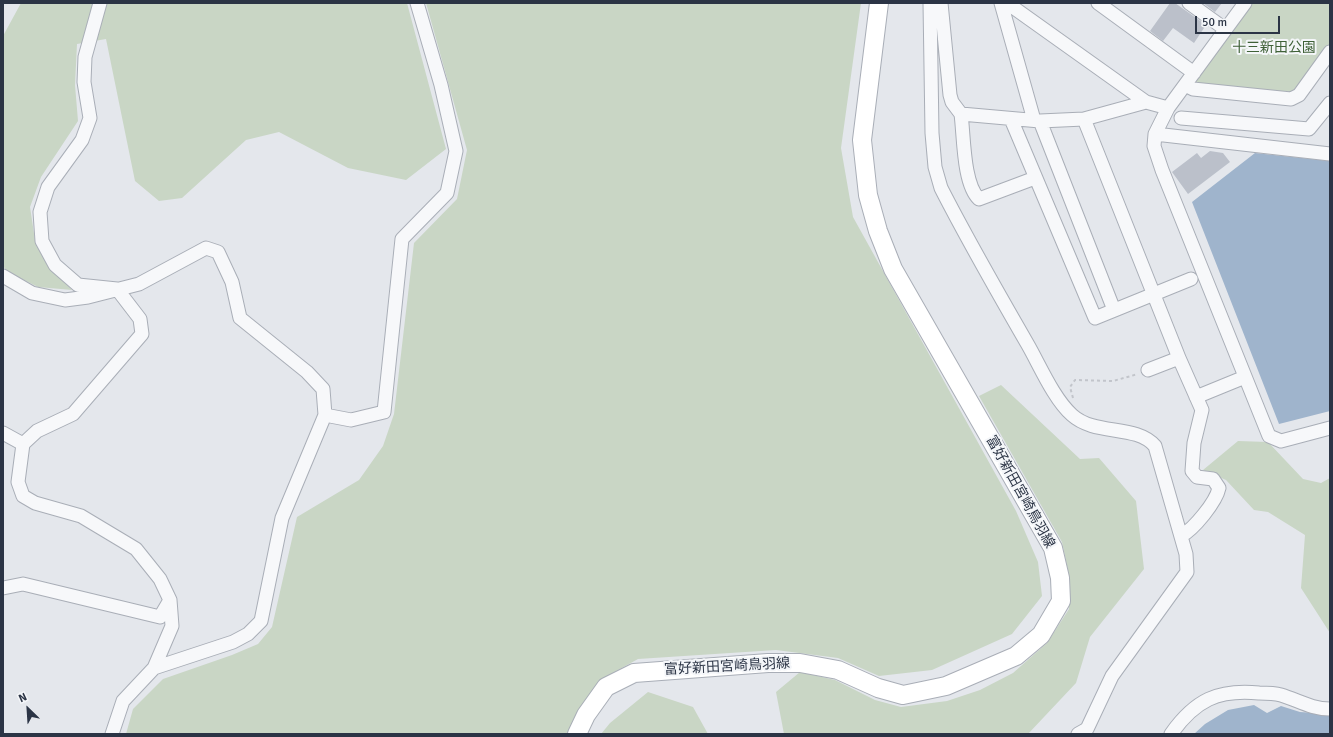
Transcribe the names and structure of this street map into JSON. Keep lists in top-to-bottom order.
{
  "streets": {
    "main road": ["富好新田宮崎鳥羽線"]
  },
  "parks": ["十三新田公園"],
  "scale_bar": "50 m",
  "north": "top left"
}
